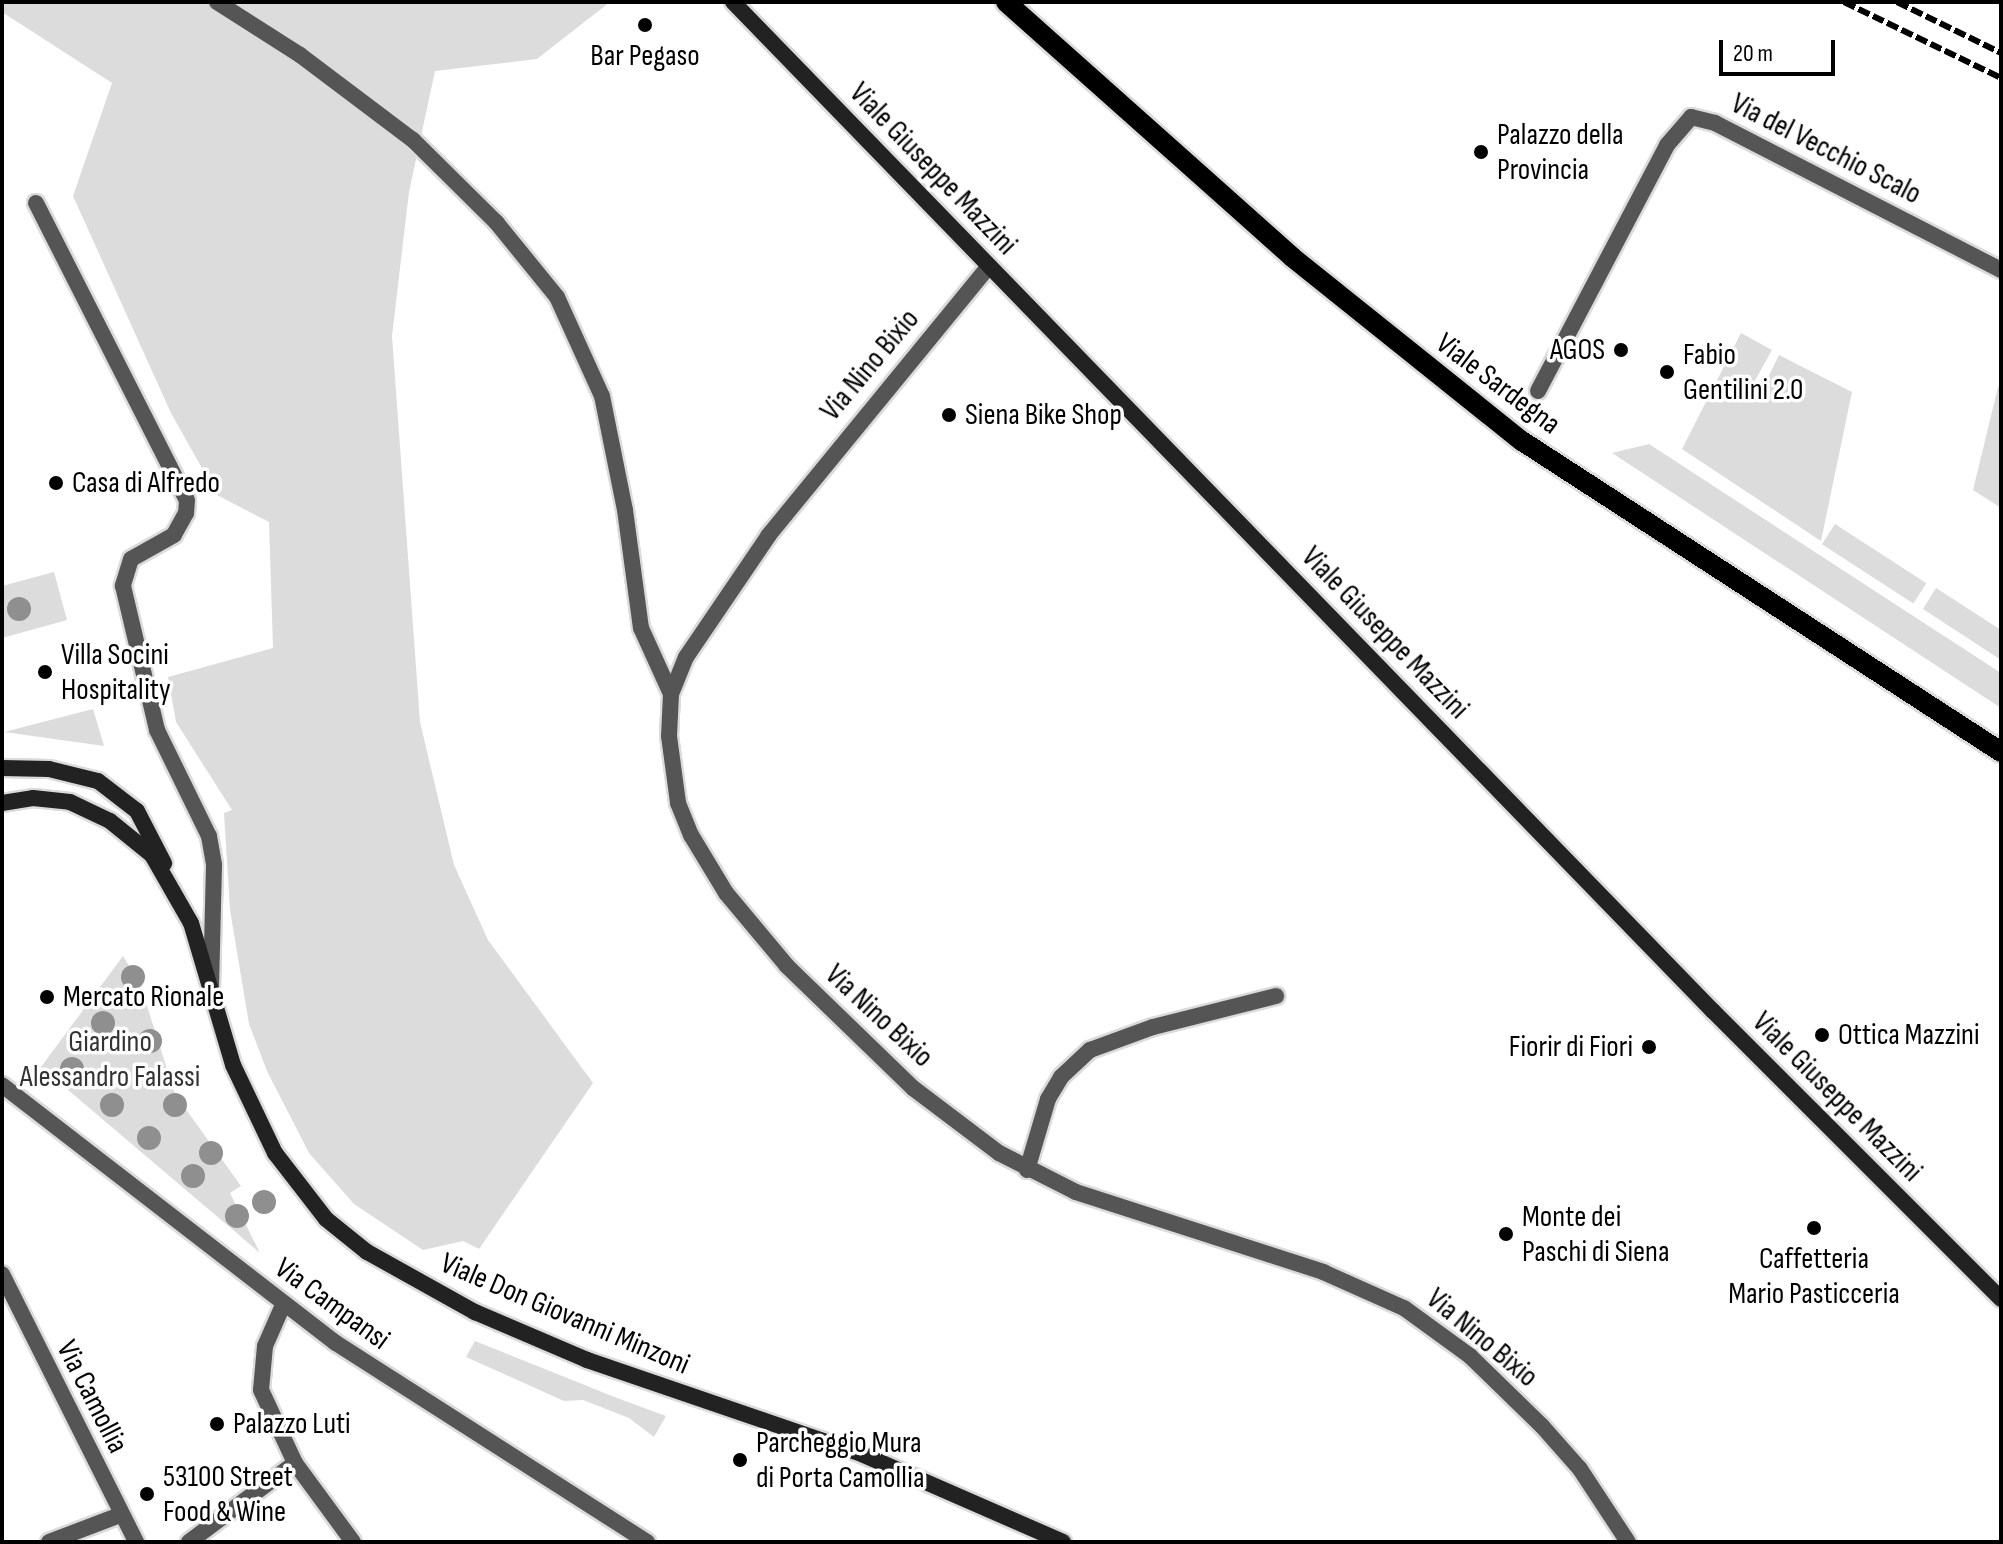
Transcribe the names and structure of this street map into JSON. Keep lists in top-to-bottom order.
{
  "streets": {
    "main road": ["Viale Giuseppe Mazzini", "Viale Sardegna", "Viale Don Giovanni Minzoni"],
    "street": [
      "Via del Vecchio Scalo",
      "Via Nino Bixio",
      "Via Campansi",
      "Via Camollia"
    ]
  },
  "crossings": [
    ["Viale Giuseppe Mazzini", "Via Nino Bixio"]
  ],
  "parks": ["Giardino Alessandro Falassi"],
  "places": [
    "Bar Pegaso",
    "Palazzo della Provincia",
    "AGOS",
    "Fabio Gentilini 2.0",
    "Siena Bike Shop",
    "Casa di Alfredo",
    "Villa Socini Hospitality",
    "Mercato Rionale",
    "Ottica Mazzini",
    "Fiorir di Fiori",
    "Caffetteria Mario Pasticceria",
    "Monte dei Paschi di Siena",
    "Palazzo Luti",
    "Parcheggio Mura di Porta Camollia",
    "53100 Street Food & Wine"
  ],
  "scale_bar": "20 m"
}
